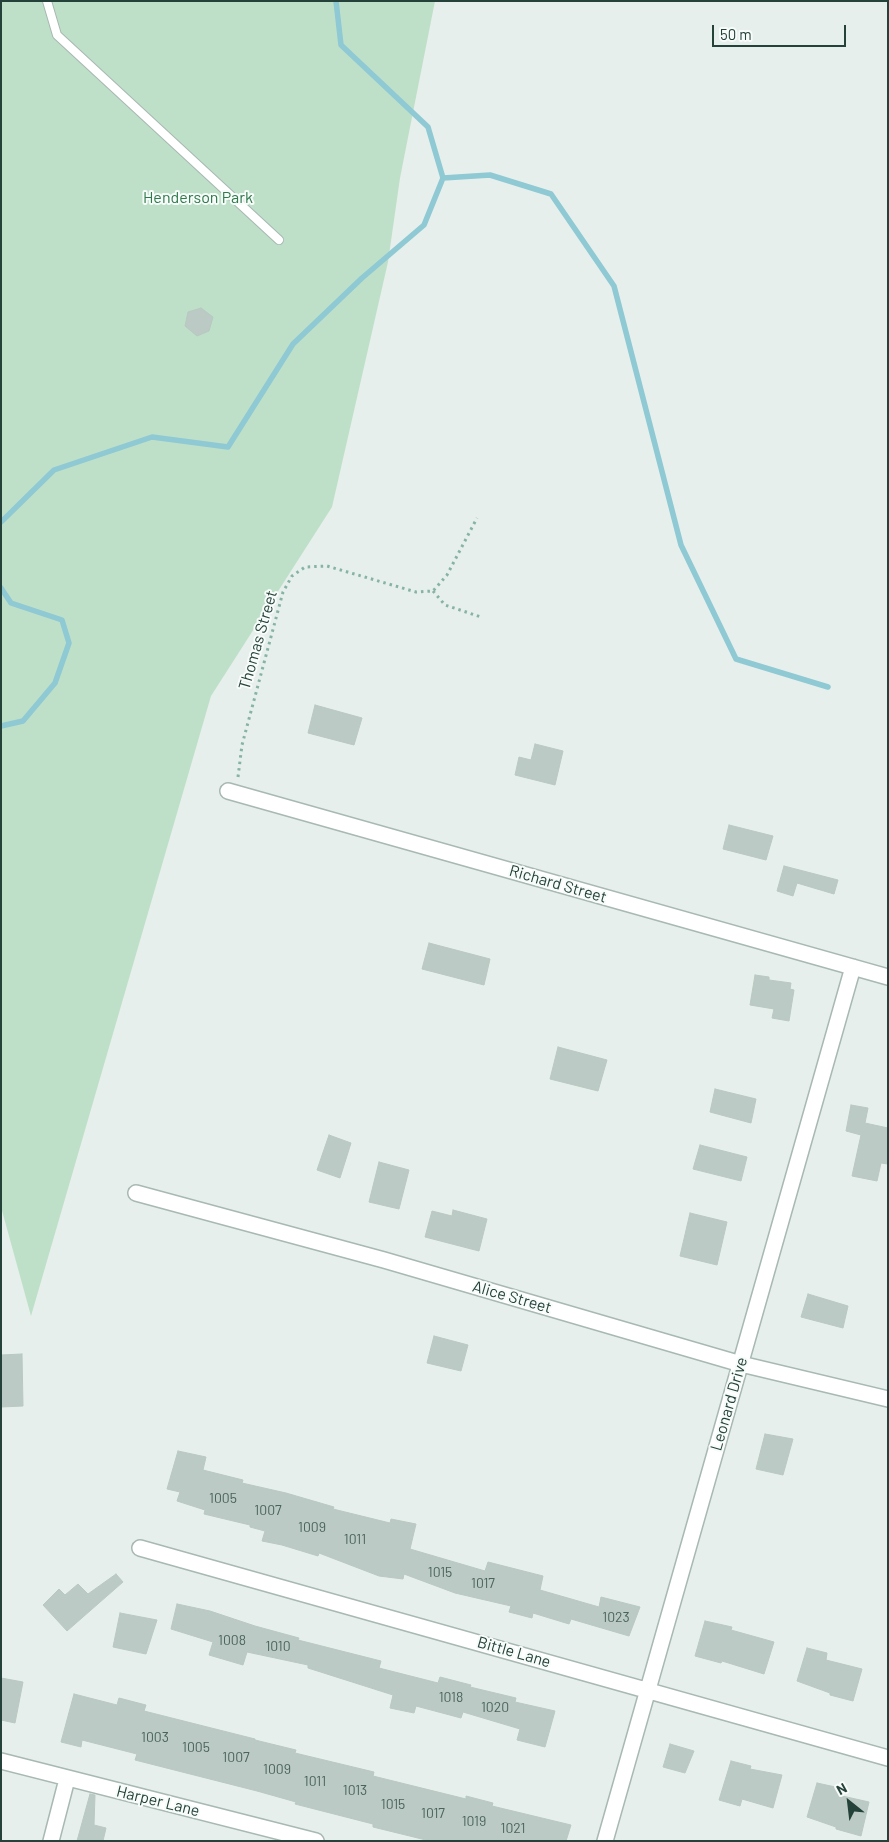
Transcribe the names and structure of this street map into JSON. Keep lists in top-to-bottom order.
{
  "streets": {
    "street": [
      "Richard Street",
      "Alice Street",
      "Leonard Drive",
      "Bittle Lane",
      "Harper Lane"
    ],
    "path": ["Thomas Street"]
  },
  "crossings": [
    ["Thomas Street", "Richard Street"],
    ["Richard Street", "Leonard Drive"],
    ["Alice Street", "Leonard Drive"],
    ["Leonard Drive", "Bittle Lane"]
  ],
  "parks": ["Henderson Park"],
  "house_numbers": [
    "1005",
    "1007",
    "1009",
    "1011",
    "1015",
    "1017",
    "1023",
    "1008",
    "1010",
    "1018",
    "1020",
    "1003",
    "1005",
    "1007",
    "1009",
    "1011",
    "1013",
    "1015",
    "1017",
    "1019",
    "1021"
  ],
  "scale_bar": "50 m",
  "north": "top left"
}
